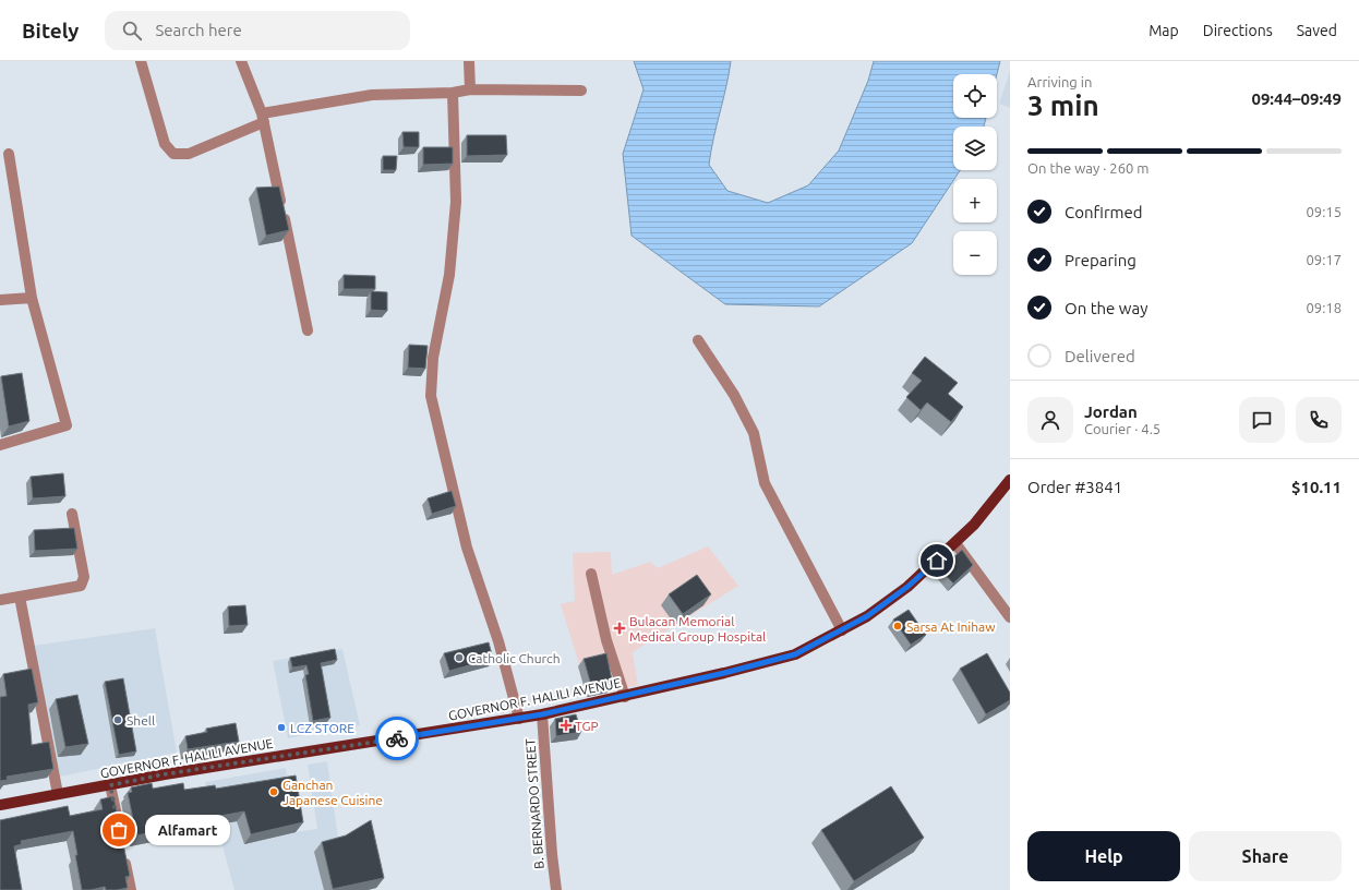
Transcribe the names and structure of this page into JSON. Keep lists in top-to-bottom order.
{
  "streets": {
    "main road": ["GOVERNOR F. HALILI AVENUE"],
    "street": ["B. BERNARDO STREET"]
  },
  "crossings": [
    ["GOVERNOR F. HALILI AVENUE", "B. BERNARDO STREET"]
  ],
  "places": {
    "other": [
      "Sarsa At Inihaw",
      "Catholic Church",
      "Shell",
      "LCZ STORE",
      "Ganchan Japanese Cuisine",
      "Alfamart"
    ],
    "health": ["Bulacan Memorial Medical Group Hospital", "TGP"]
  },
  "page": {
    "header": "Bitely",
    "search": "Search here",
    "nav": ["Map", "Directions", "Saved"],
    "heading": ["3 min", "Arriving in", "09:44–09:49"],
    "panel": [
      "Jordan",
      "Courier · 4.5",
      "Order #3841",
      "$10.11"
    ],
    "map_buttons": ["+", "−"],
    "bar": "On the way · 260 m",
    "list": [
      ["Confirmed", "09:15"],
      ["Preparing", "09:17"],
      ["On the way", "09:18"],
      "Delivered"
    ],
    "bubble": "Alfamart",
    "buttons": ["Help", "Share"]
  }
}
